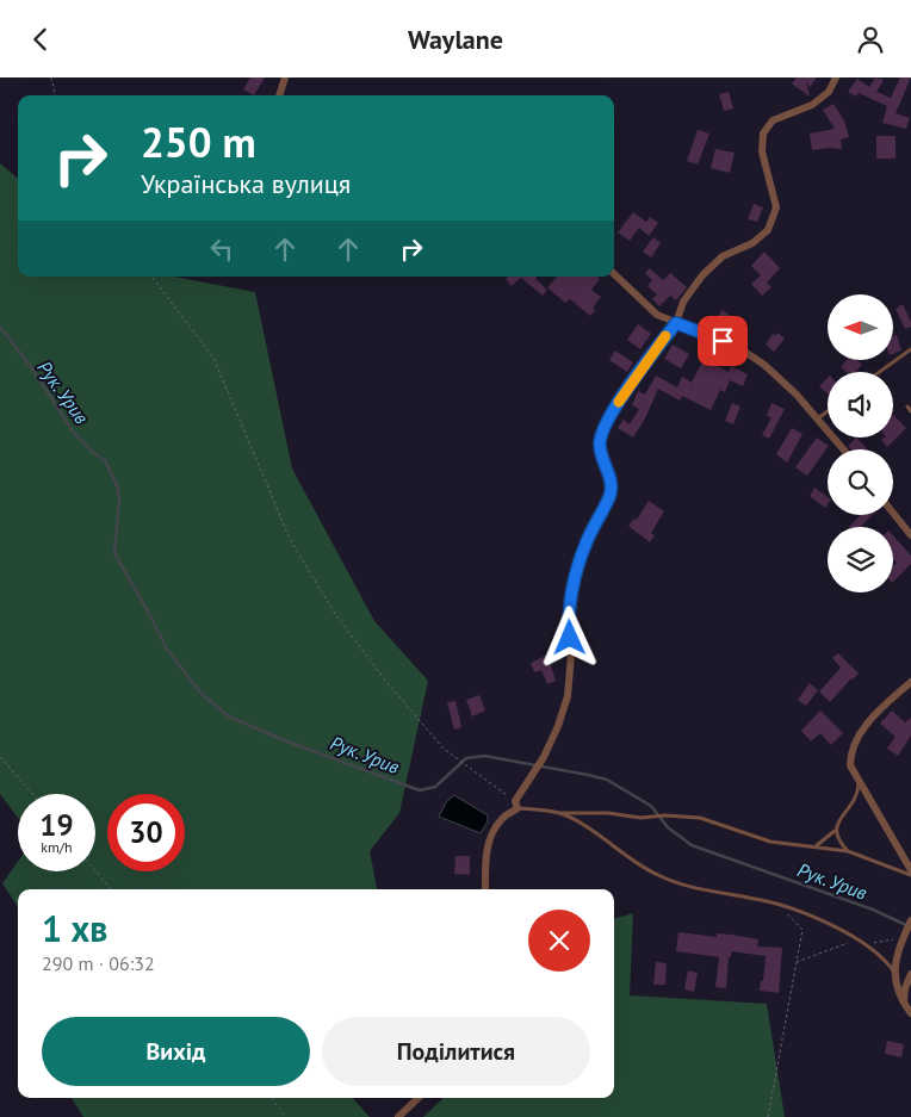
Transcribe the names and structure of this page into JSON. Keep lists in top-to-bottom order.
{
  "water": ["Рук. Урив"],
  "north": "left",
  "page": {
    "header": "Waylane",
    "turn": ["250 m", "Українська вулиця"],
    "speed": "19 km/h",
    "limit": "30",
    "heading": ["1 хв", "290 m · 06:32"],
    "buttons": ["Вихід", "Поділитися"]
  }
}
